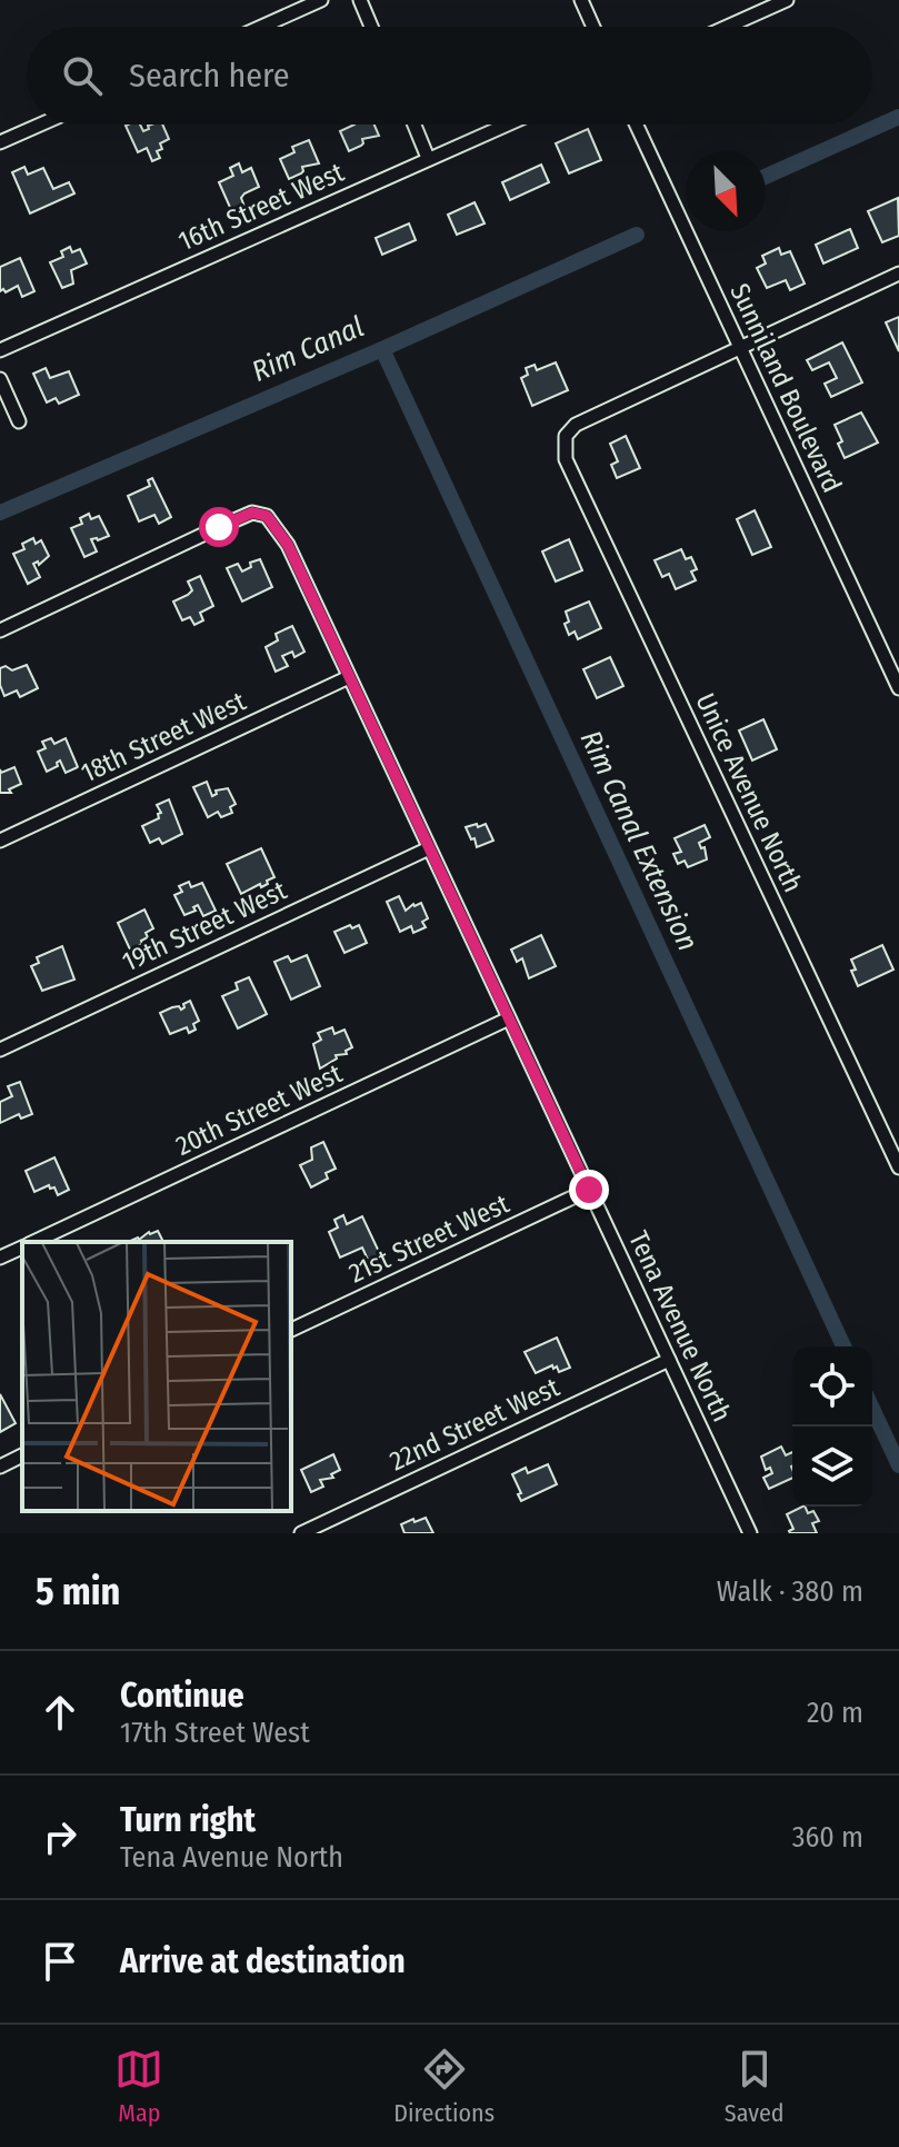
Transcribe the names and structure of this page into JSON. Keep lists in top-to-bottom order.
{
  "streets": {
    "street": [
      "16th Street West",
      "Sunniland Boulevard",
      "18th Street West",
      "Unice Avenue North",
      "19th Street West",
      "20th Street West",
      "21st Street West",
      "Tena Avenue North",
      "22nd Street West"
    ]
  },
  "crossings": [
    ["Sunniland Boulevard", "Unice Avenue North"],
    ["18th Street West", "Tena Avenue North"],
    ["19th Street West", "Tena Avenue North"],
    ["20th Street West", "Tena Avenue North"],
    ["21st Street West", "Tena Avenue North"],
    ["Tena Avenue North", "22nd Street West"]
  ],
  "water": ["Rim Canal", "Rim Canal Extension"],
  "north": "bottom right",
  "page": {
    "search": "Search here",
    "heading": ["5 min", "Walk · 380 m"],
    "list": [
      ["Continue", "17th Street West", "20 m"],
      ["Turn right", "Tena Avenue North", "360 m"],
      "Arrive at destination"
    ],
    "nav": ["Map", "Directions", "Saved"]
  }
}
